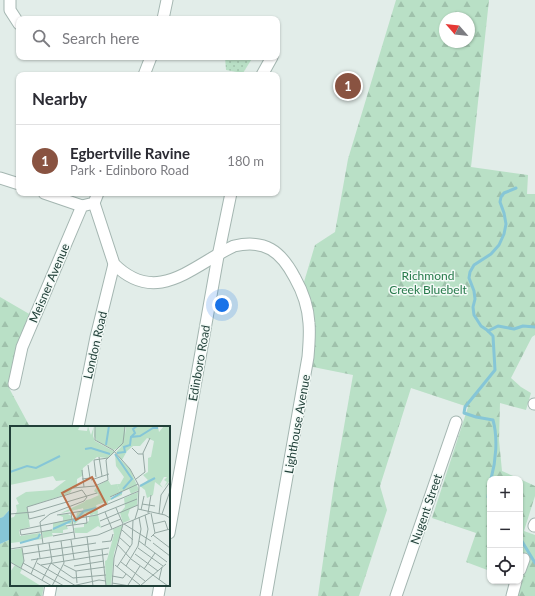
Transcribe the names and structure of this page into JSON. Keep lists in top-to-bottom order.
{
  "streets": {
    "street": [
      "Meisner Avenue",
      "London Road",
      "Edinboro Road",
      "Lighthouse Avenue",
      "Nugent Street"
    ]
  },
  "crossings": [
    ["Edinboro Road", "Lighthouse Avenue"]
  ],
  "parks": ["Richmond Creek Bluebelt"],
  "north": "top left",
  "page": {
    "search": "Search here",
    "pins": "1",
    "heading": "Nearby",
    "list": [
      {
        "mark": "1",
        "name": "Egbertville Ravine",
        "note": "Park · Edinboro Road",
        "value": "180 m"
      }
    ],
    "map_buttons": ["+", "−"]
  }
}
